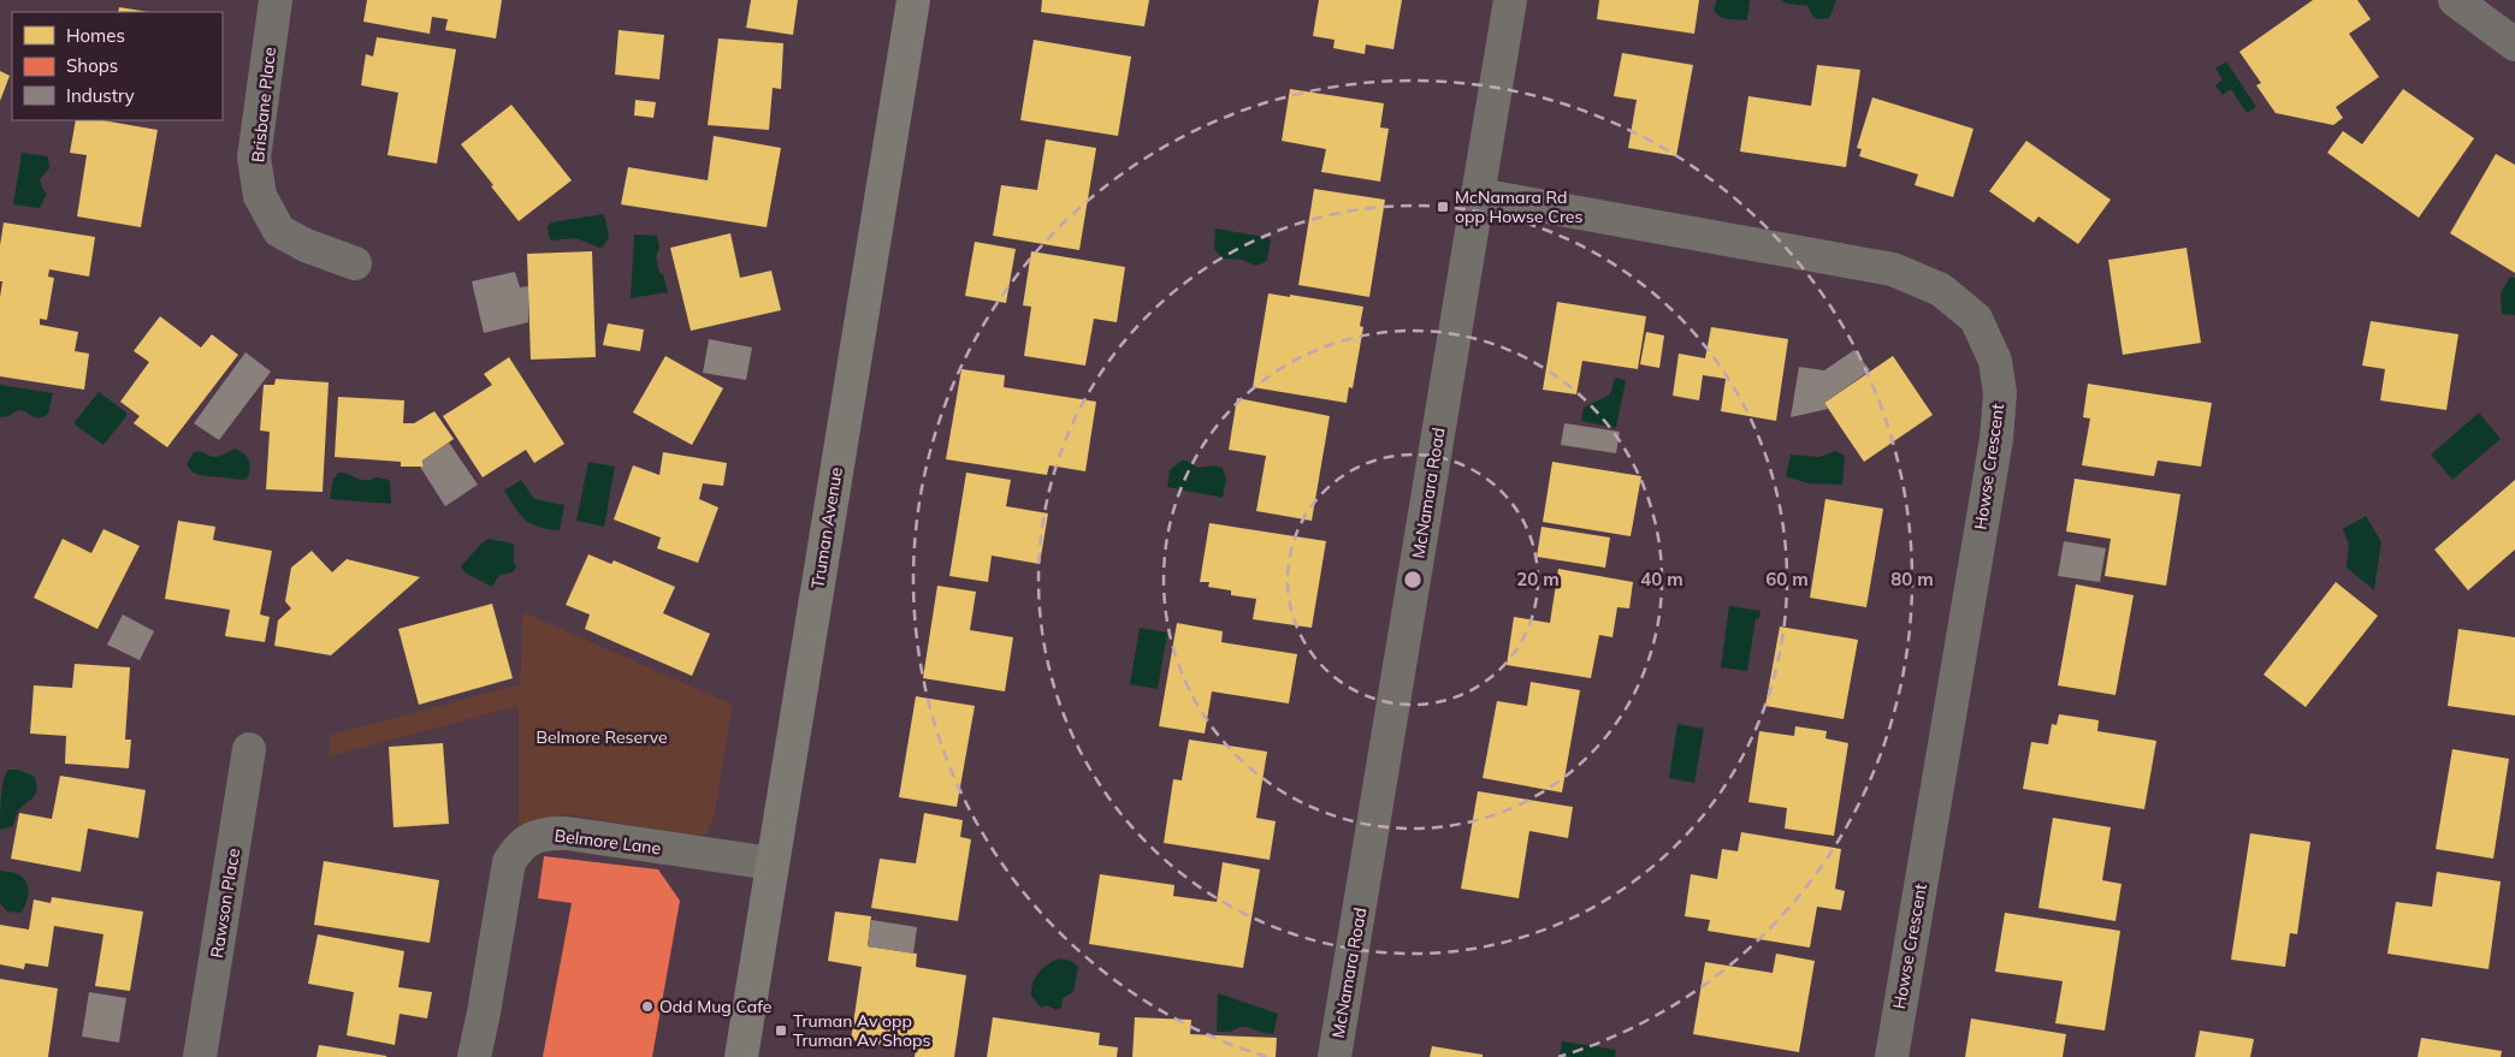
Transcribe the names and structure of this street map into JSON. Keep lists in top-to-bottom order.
{
  "streets": {
    "street": [
      "Brisbane Place",
      "Howse Crescent",
      "McNamara Road",
      "Truman Avenue",
      "Belmore Lane",
      "Rawson Place"
    ]
  },
  "crossings": [
    ["Howse Crescent", "McNamara Road"],
    ["Truman Avenue", "Belmore Lane"]
  ],
  "parks": ["Belmore Reserve"],
  "places": {
    "transit": ["McNamara Rd opp Howse Cres", "Truman Av opp Truman Av Shops"],
    "other": ["Odd Mug Cafe"]
  },
  "legend": ["Homes", "Shops", "Industry"],
  "rings": [
    "20 m",
    "40 m",
    "60 m",
    "80 m"
  ]
}
